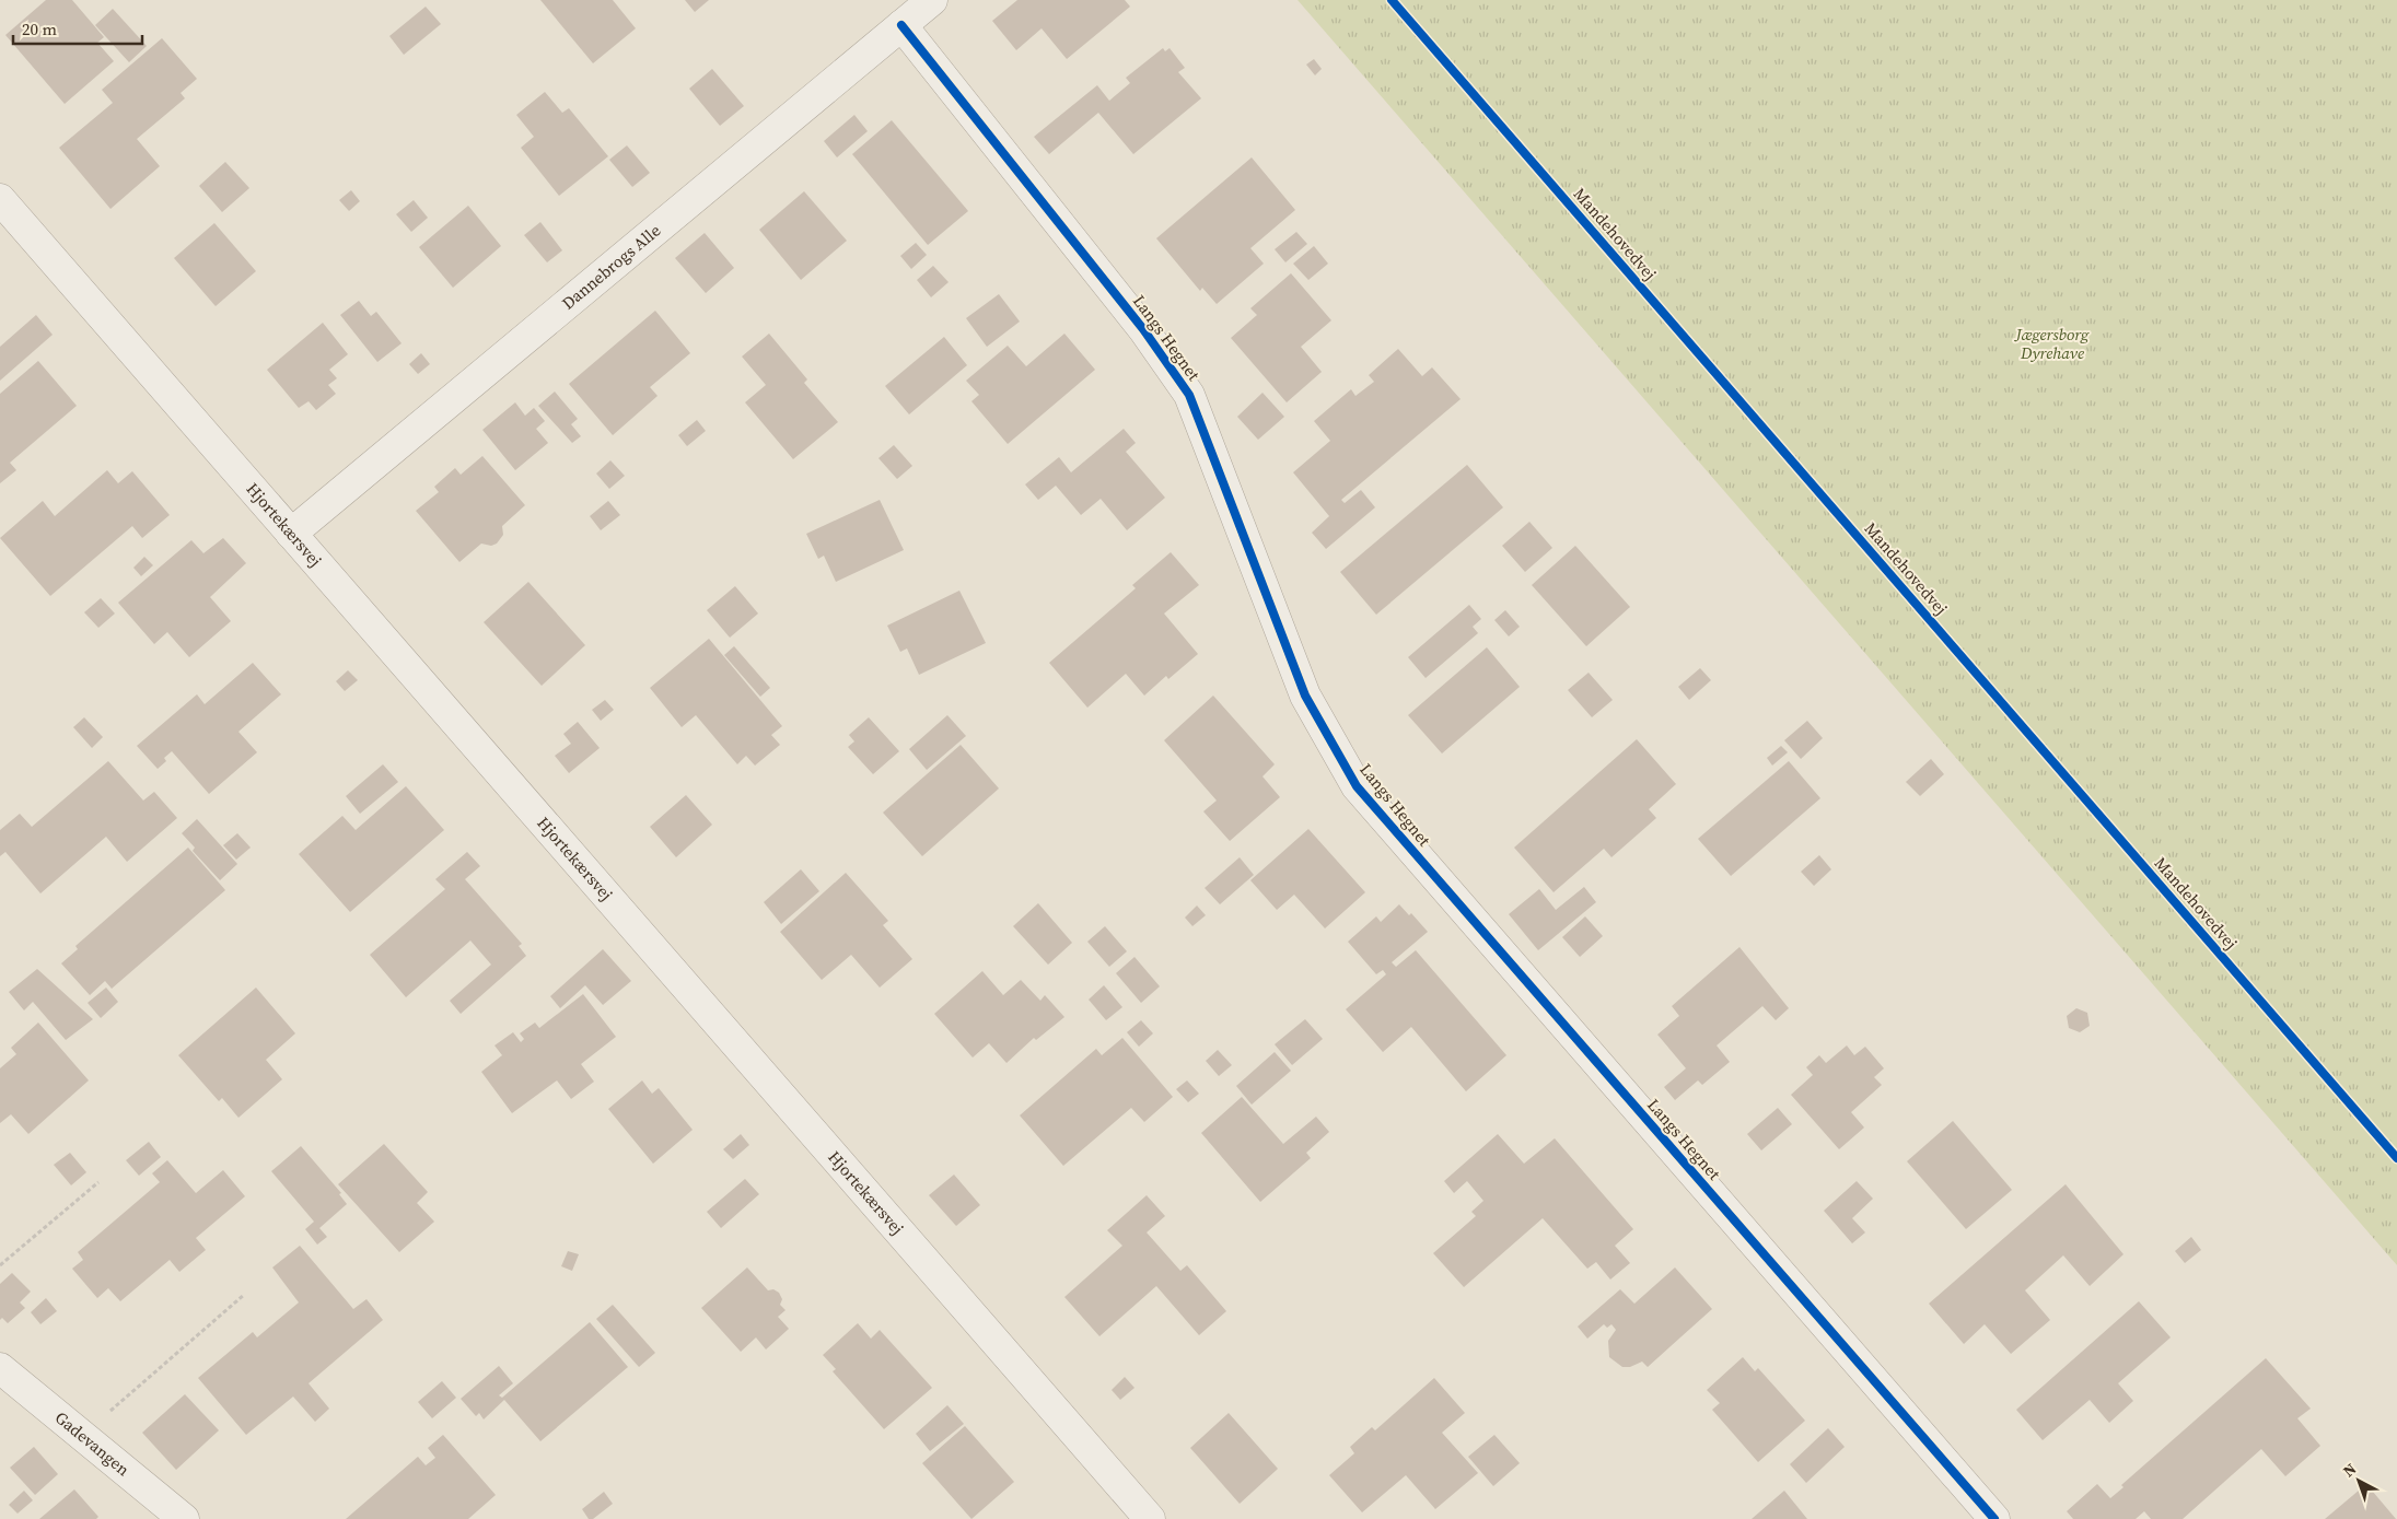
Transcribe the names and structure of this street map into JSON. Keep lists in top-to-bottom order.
{
  "streets": {
    "street": [
      "Dannebrogs Alle",
      "Langs Hegnet",
      "Hjortekærsvej",
      "Gadevangen"
    ],
    "cycle path": ["Mandehovedvej"]
  },
  "crossings": [
    ["Dannebrogs Alle", "Langs Hegnet"],
    ["Dannebrogs Alle", "Hjortekærsvej"]
  ],
  "parks": ["Jægersborg Dyrehave"],
  "scale_bar": "20 m",
  "north": "top left"
}
